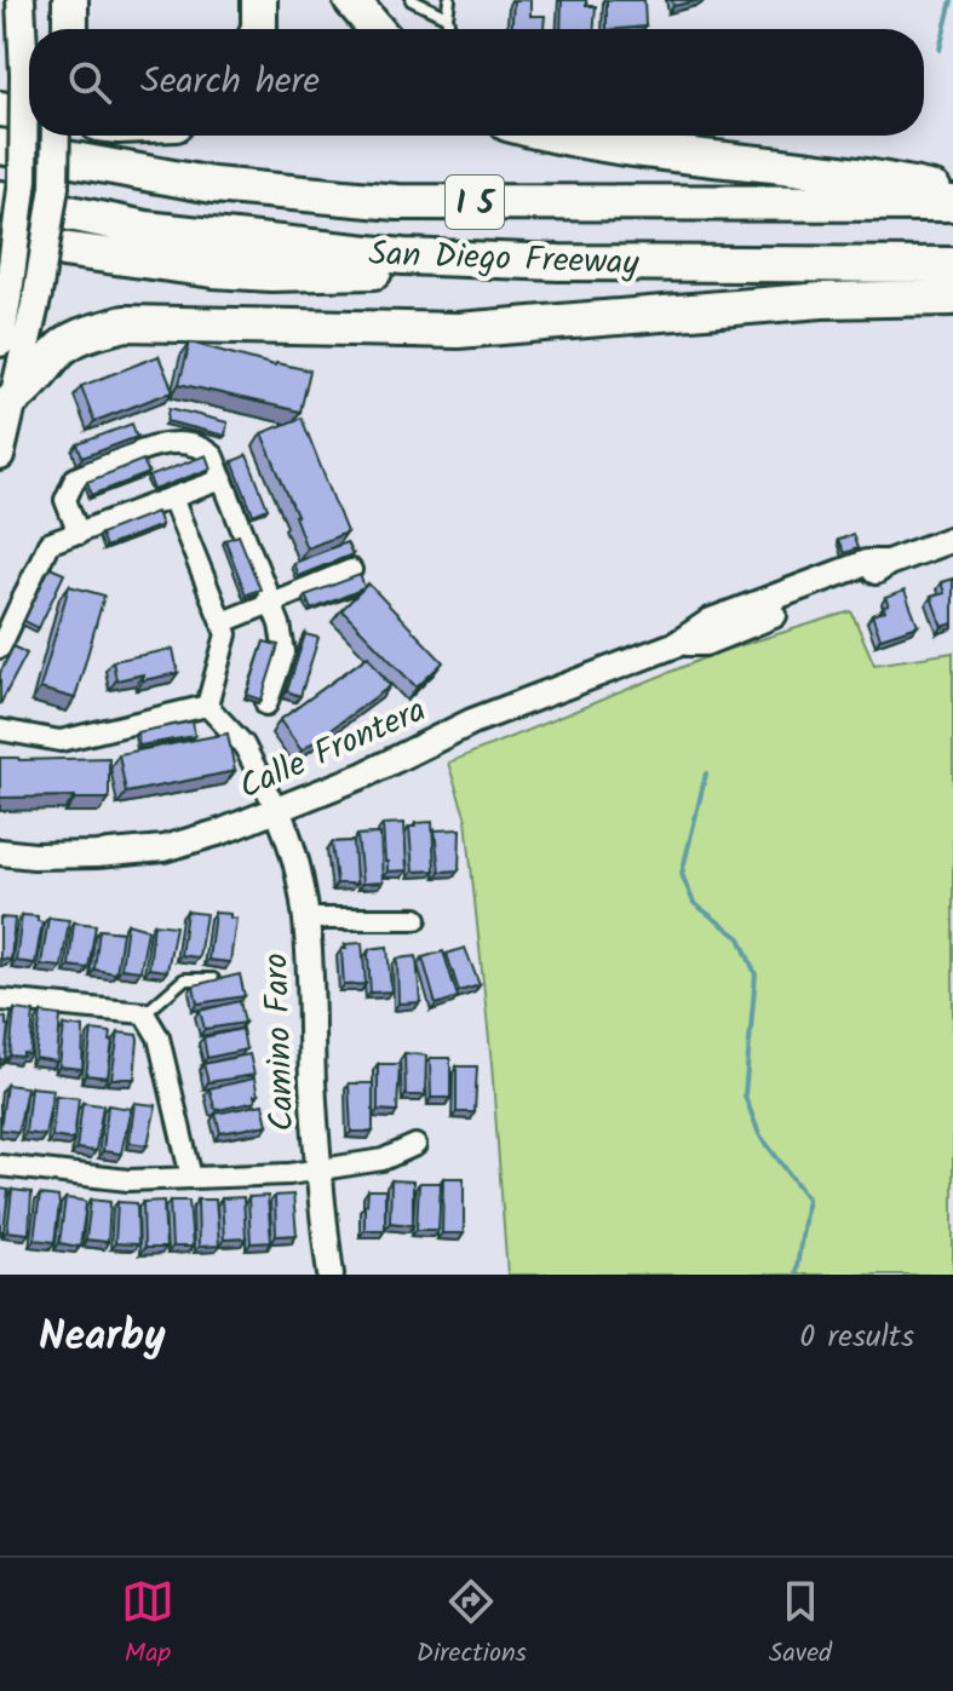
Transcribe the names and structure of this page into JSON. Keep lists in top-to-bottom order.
{
  "streets": {
    "highway": ["I 5", "San Diego Freeway"],
    "street": ["Calle Frontera", "Camino Faro"]
  },
  "crossings": [
    ["Calle Frontera", "Camino Faro"]
  ],
  "page": {
    "search": "Search here",
    "heading": ["Nearby", "0 results"],
    "nav": ["Map", "Directions", "Saved"]
  }
}
